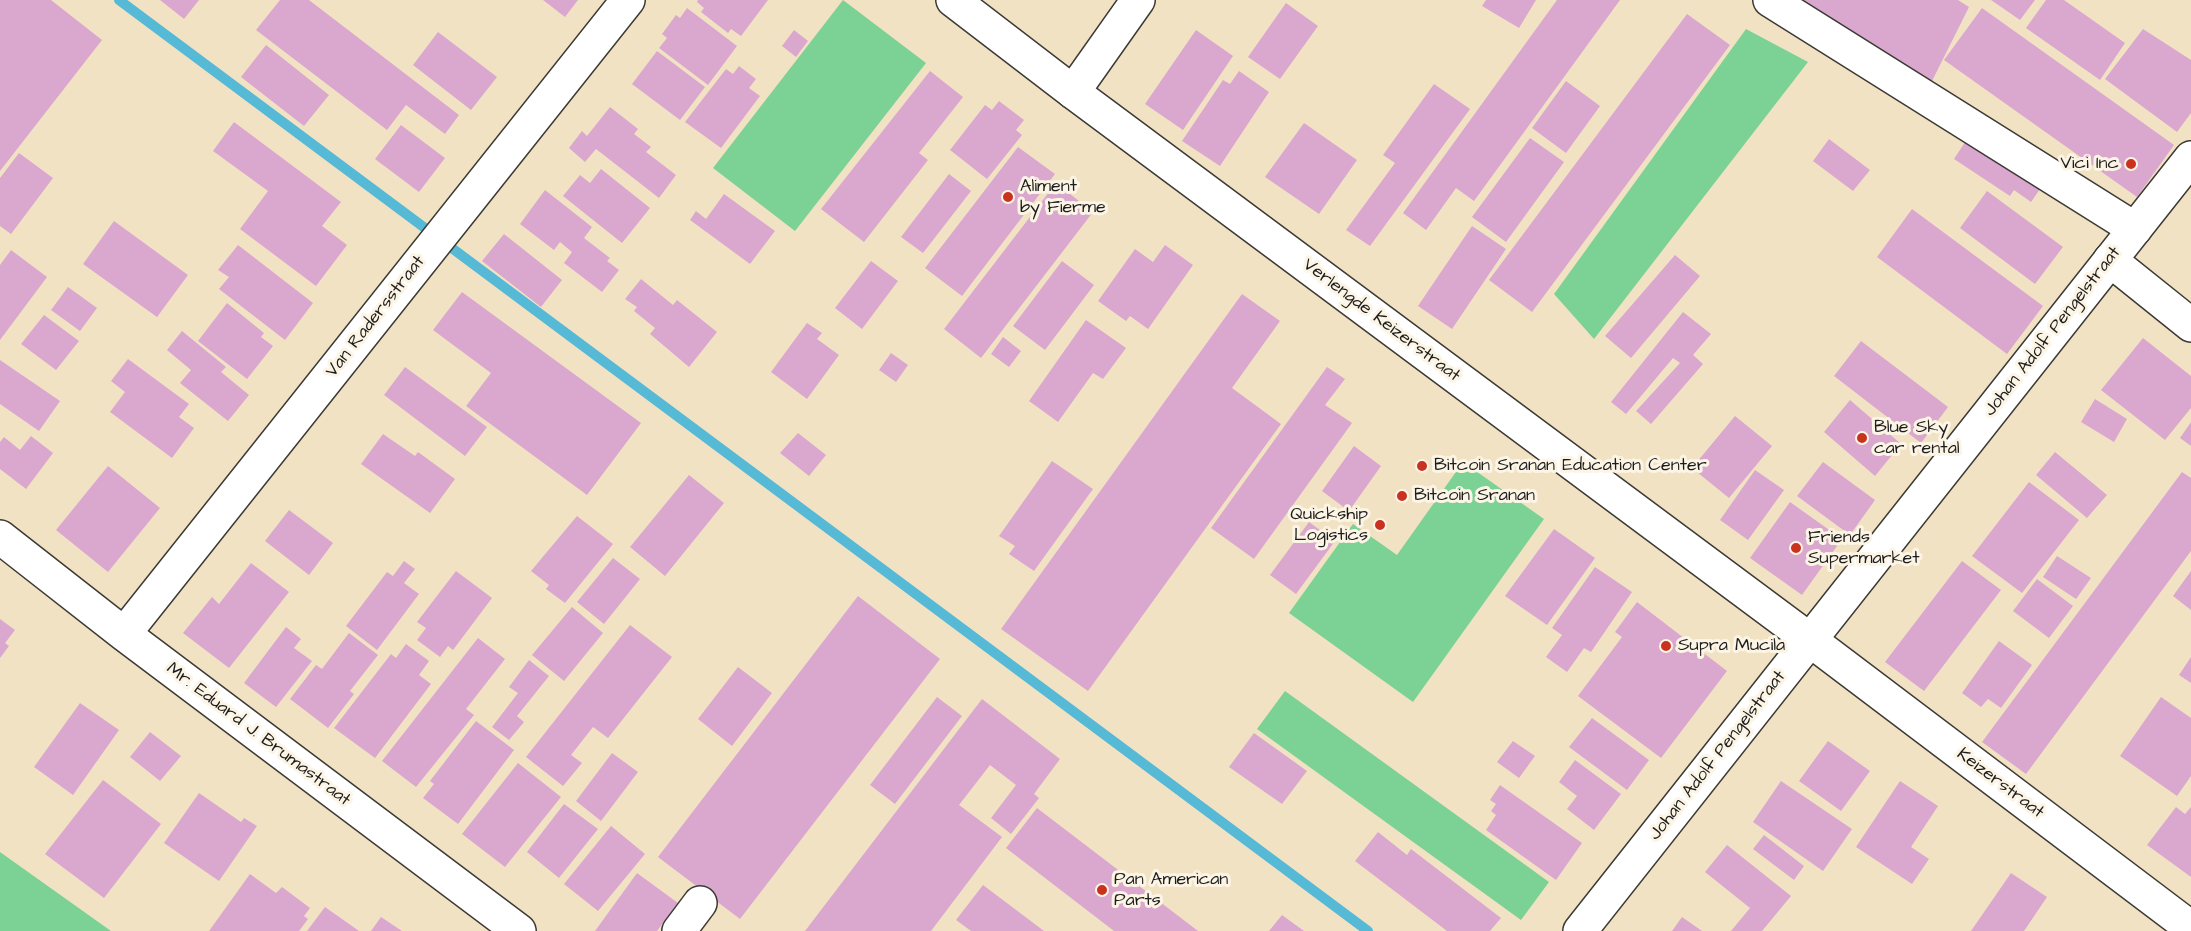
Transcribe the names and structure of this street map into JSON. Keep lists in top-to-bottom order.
{
  "streets": {
    "main road": [
      "Van Radersstraat",
      "Verlengde Keizerstraat",
      "Johan Adolf Pengelstraat",
      "Mr. Eduard J. Brumastraat",
      "Keizerstraat"
    ]
  },
  "crossings": [
    ["Van Radersstraat", "Mr. Eduard J. Brumastraat"],
    ["Verlengde Keizerstraat", "Johan Adolf Pengelstraat"],
    ["Verlengde Keizerstraat", "Keizerstraat"],
    ["Johan Adolf Pengelstraat", "Keizerstraat"]
  ],
  "places": [
    "Vici Inc",
    "Aliment by Fierme",
    "Blue Sky car rental",
    "Bitcoin Sranan Education Center",
    "Bitcoin Sranan",
    "Quickship Logistics",
    "Friends Supermarket",
    "Supra Mucila",
    "Pan American Parts"
  ]
}
